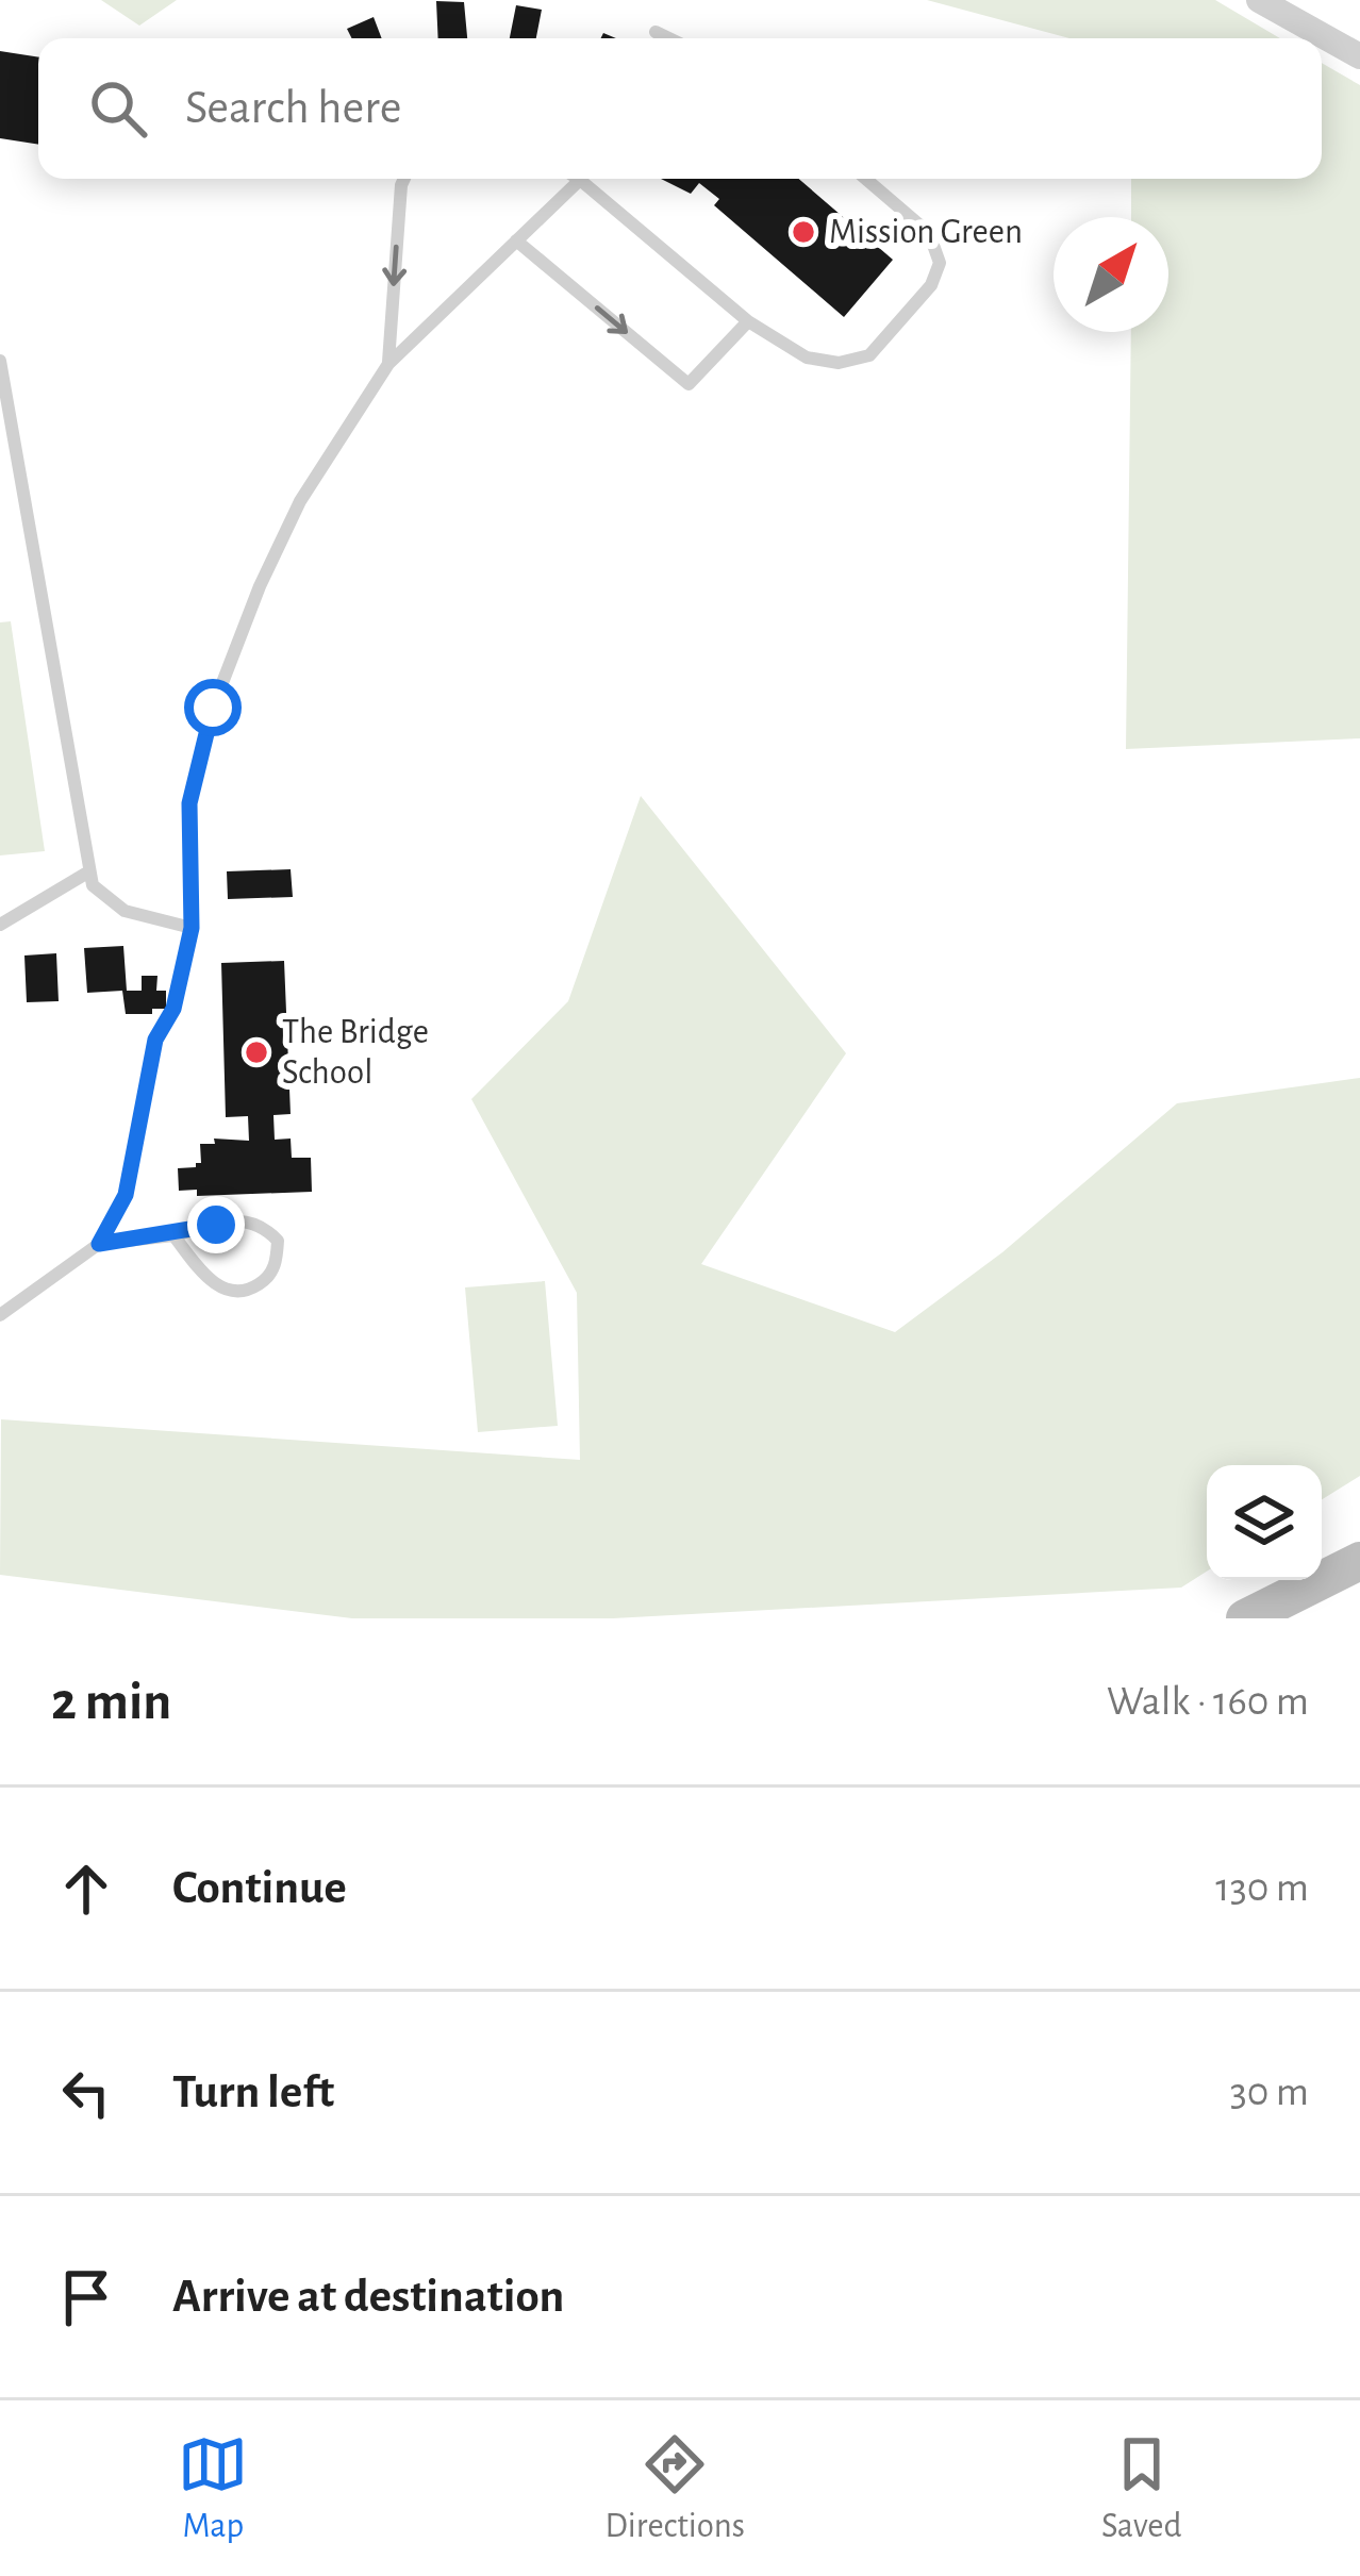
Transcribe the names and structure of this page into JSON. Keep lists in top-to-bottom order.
{
  "places": ["Mission Green", "The Bridge School"],
  "north": "top right",
  "page": {
    "search": "Search here",
    "heading": ["2 min", "Walk · 160 m"],
    "list": [
      ["Continue", "130 m"],
      ["Turn left", "30 m"],
      "Arrive at destination"
    ],
    "nav": ["Map", "Directions", "Saved"]
  }
}
